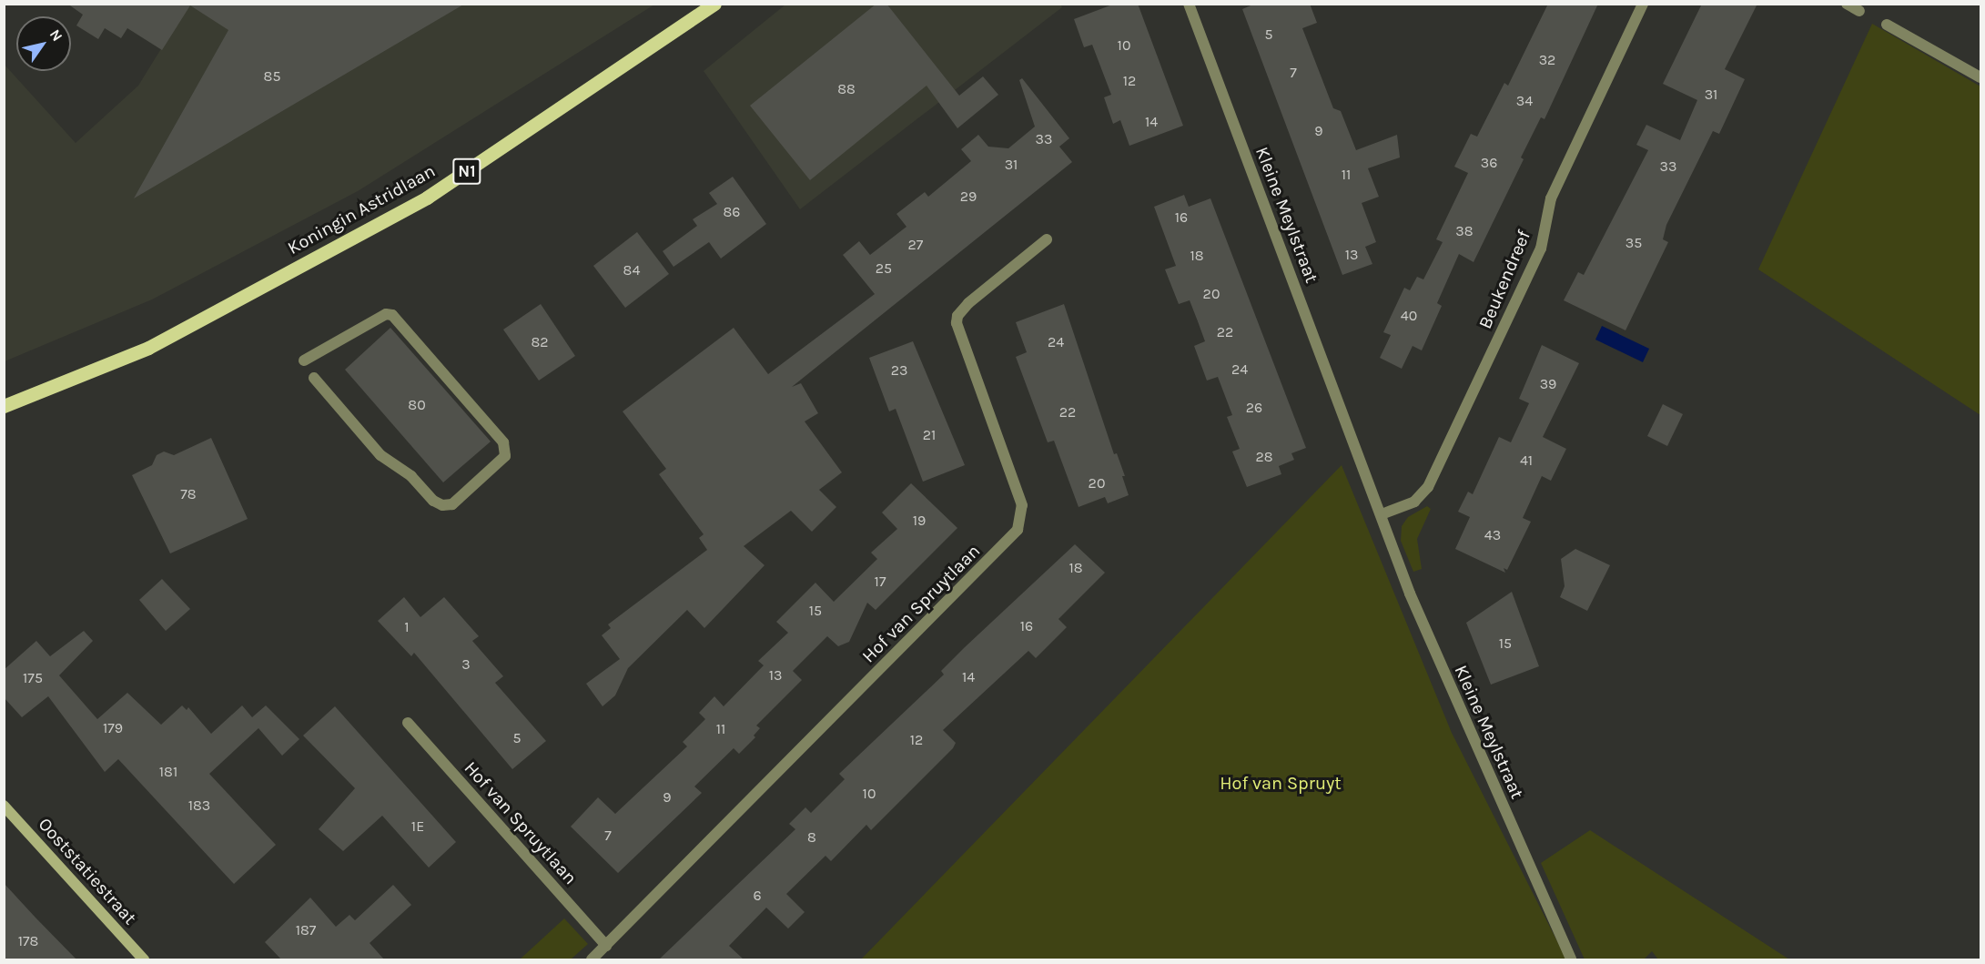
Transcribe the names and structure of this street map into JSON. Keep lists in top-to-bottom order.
{
  "streets": {
    "main road": ["N1", "Koningin Astridlaan"],
    "street": [
      "Kleine Meylstraat",
      "Beukendreef",
      "Hof van Spruytlaan",
      "Ooststatiestraat"
    ]
  },
  "crossings": [
    ["Kleine Meylstraat", "Beukendreef"]
  ],
  "parks": ["Hof van Spruyt"],
  "house_numbers": [
    "5",
    "10",
    "32",
    "7",
    "85",
    "12",
    "88",
    "31",
    "34",
    "14",
    "9",
    "33",
    "36",
    "31",
    "33",
    "11",
    "29",
    "86",
    "16",
    "38",
    "35",
    "27",
    "13",
    "18",
    "25",
    "84",
    "20",
    "40",
    "22",
    "82",
    "24",
    "24",
    "23",
    "39",
    "80",
    "26",
    "22",
    "21",
    "28",
    "41",
    "20",
    "78",
    "19",
    "43",
    "18",
    "17",
    "15",
    "16",
    "1",
    "15",
    "3",
    "13",
    "14",
    "175",
    "179",
    "11",
    "5",
    "12",
    "181",
    "10",
    "9",
    "183",
    "1E",
    "7",
    "8",
    "6",
    "187",
    "178"
  ],
  "north": "top right"
}
